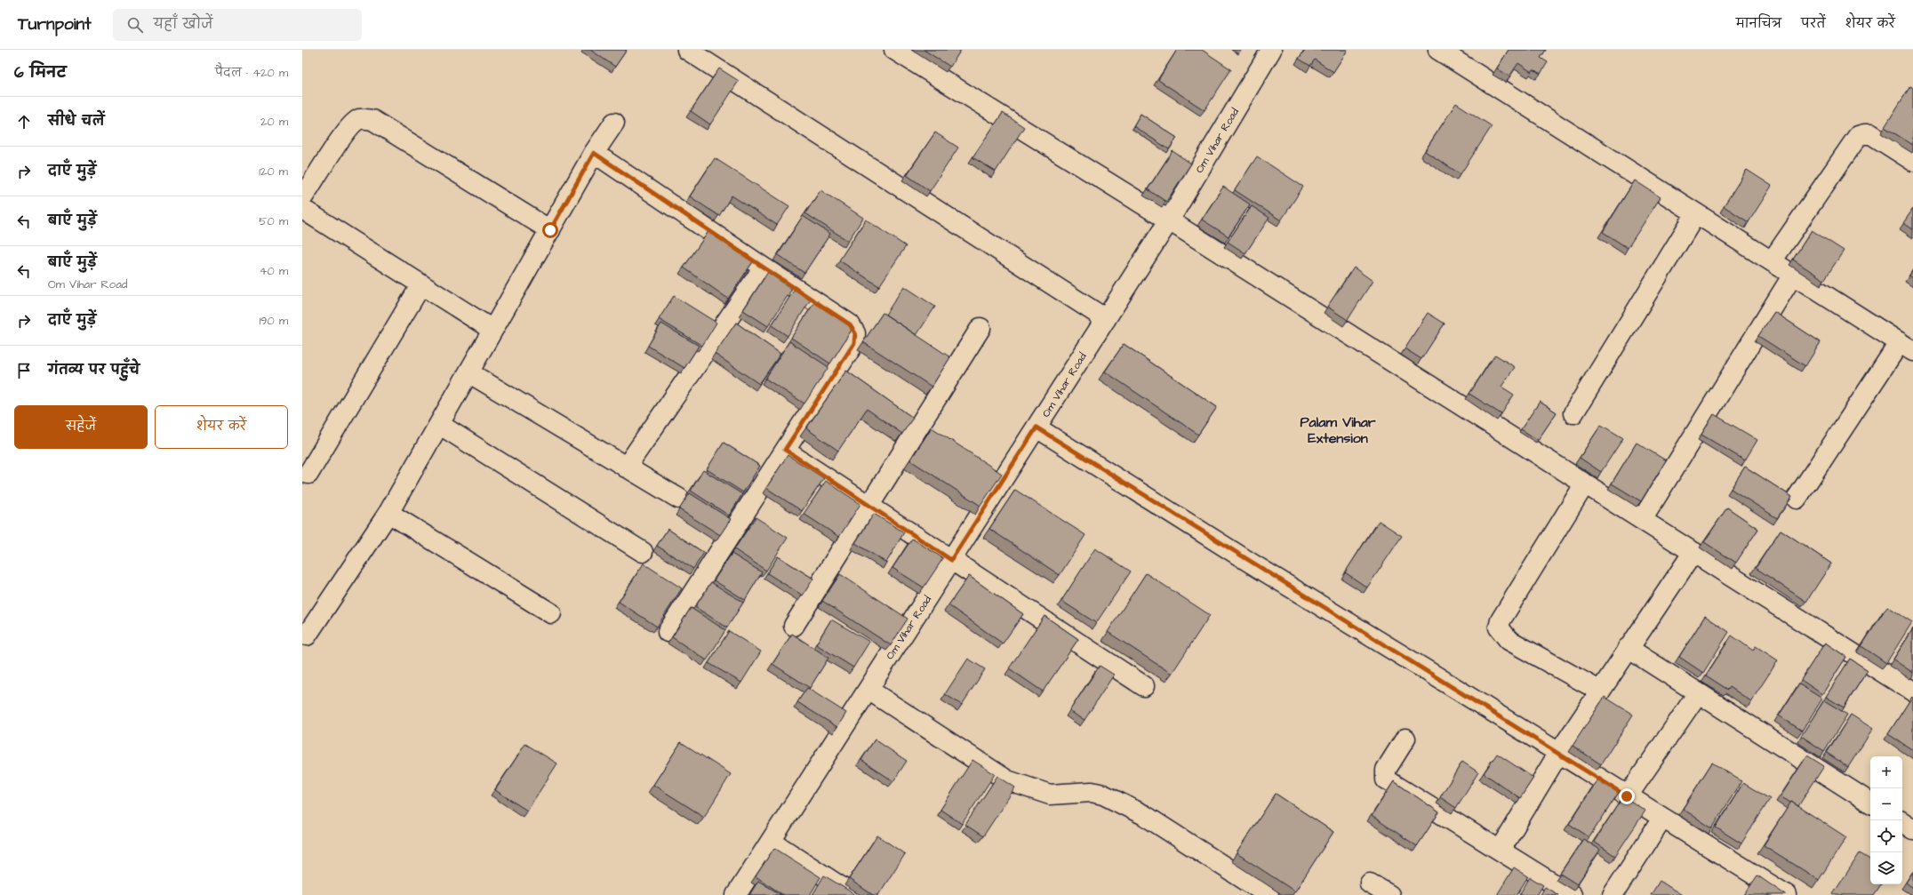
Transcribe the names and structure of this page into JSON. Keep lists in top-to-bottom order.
{
  "streets": {
    "street": ["Om Vihar Road"]
  },
  "districts": ["Palam Vihar Extension"],
  "page": {
    "header": "Turnpoint",
    "search": "यहाँ खोजें",
    "nav": ["मानचित्र", "परतें", "शेयर करें"],
    "heading": ["6 मिनट", "पैदल · 420 m"],
    "list": [
      ["सीधे चलें", "20 m"],
      ["दाएँ मुड़ें", "120 m"],
      ["बाएँ मुड़ें", "50 m"],
      ["बाएँ मुड़ें", "Om Vihar Road", "40 m"],
      ["दाएँ मुड़ें", "190 m"],
      "गंतव्य पर पहुँचे"
    ],
    "buttons": ["सहेजें", "शेयर करें"],
    "map_buttons": ["+", "−"]
  }
}
